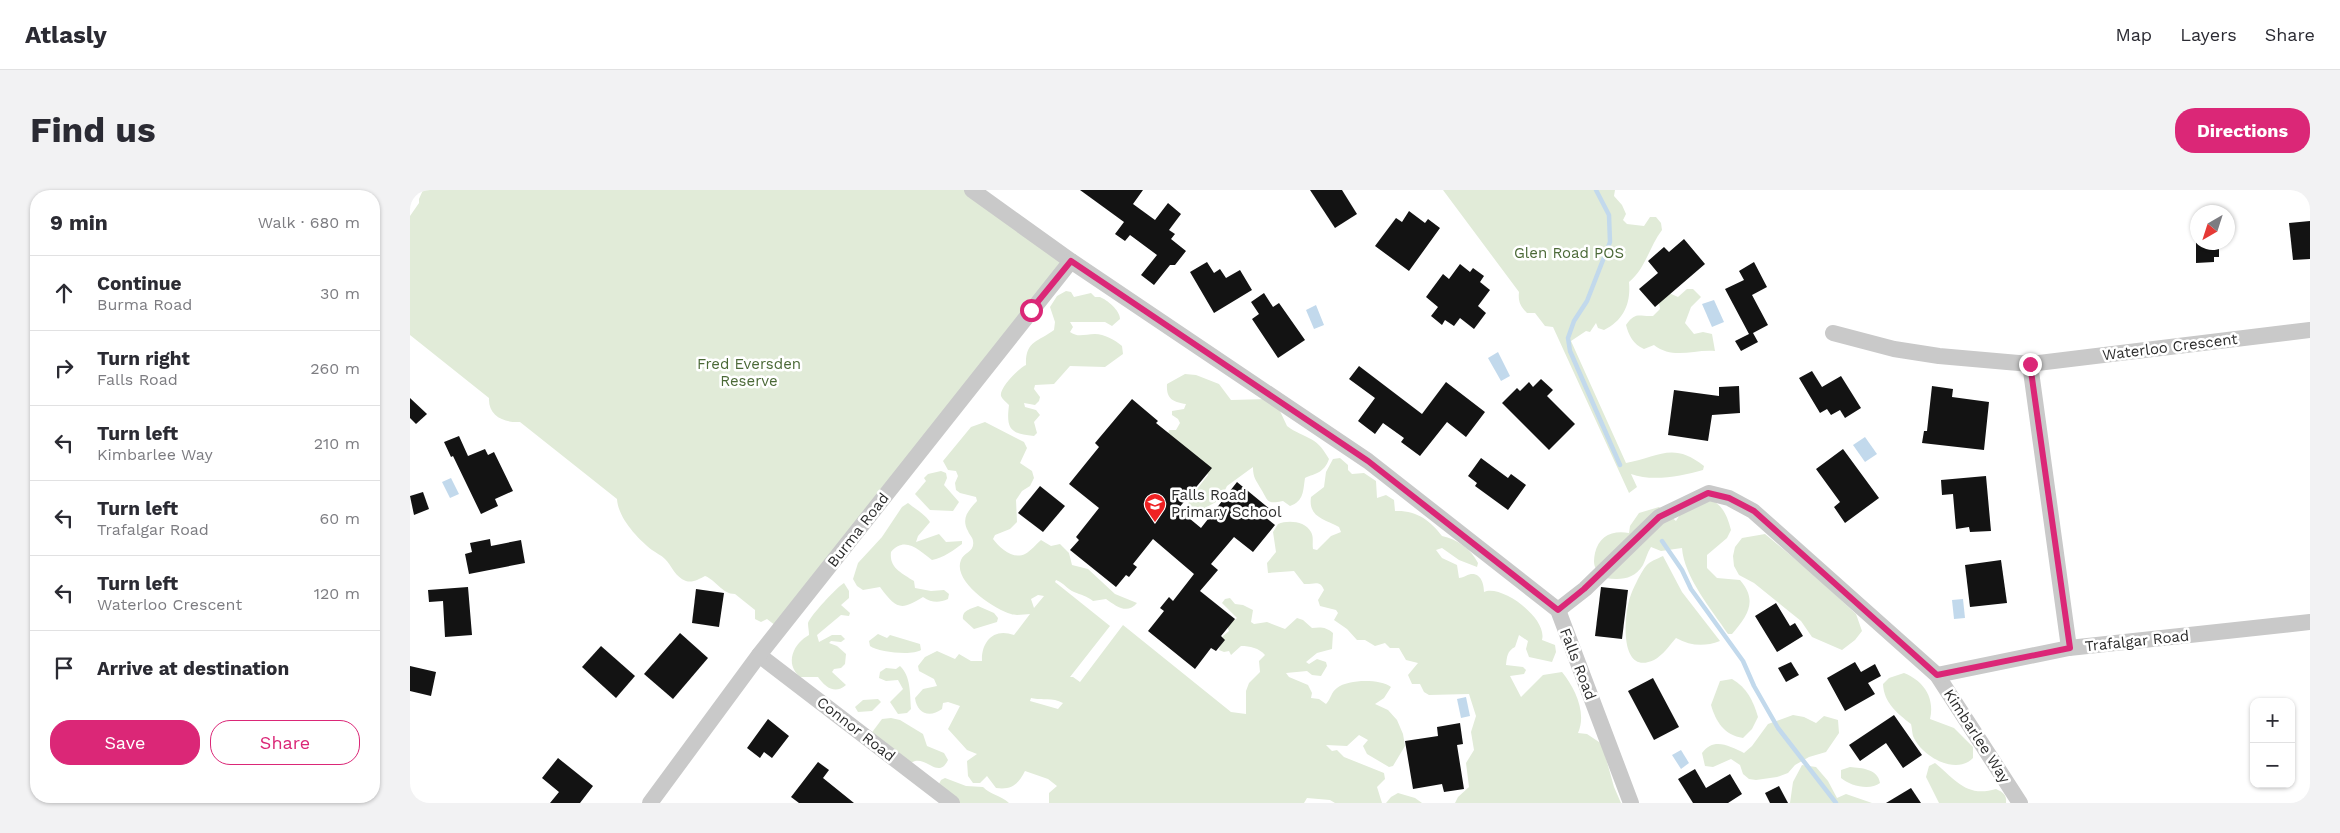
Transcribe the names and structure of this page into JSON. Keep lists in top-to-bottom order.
{
  "streets": {
    "street": [
      "Waterloo Crescent",
      "Burma Road",
      "Trafalgar Road",
      "Falls Road",
      "Connor Road",
      "Kimbarlee Way"
    ]
  },
  "crossings": [
    ["Burma Road", "Falls Road"],
    ["Burma Road", "Connor Road"],
    ["Trafalgar Road", "Kimbarlee Way"],
    ["Falls Road", "Kimbarlee Way"]
  ],
  "parks": ["Glen Road POS", "Fred Eversden Reserve"],
  "places": {
    "school or university": ["Falls Road Primary School"]
  },
  "north": "bottom left",
  "page": {
    "header": "Atlasly",
    "nav": ["Map", "Layers", "Share"],
    "buttons": [
      "Directions",
      ["Save", "Share"]
    ],
    "title": "Find us",
    "heading": ["9 min", "Walk · 680 m"],
    "list": [
      ["Continue", "Burma Road", "30 m"],
      ["Turn right", "Falls Road", "260 m"],
      ["Turn left", "Kimbarlee Way", "210 m"],
      ["Turn left", "Trafalgar Road", "60 m"],
      ["Turn left", "Waterloo Crescent", "120 m"],
      "Arrive at destination"
    ],
    "map_buttons": ["+", "−"]
  }
}
